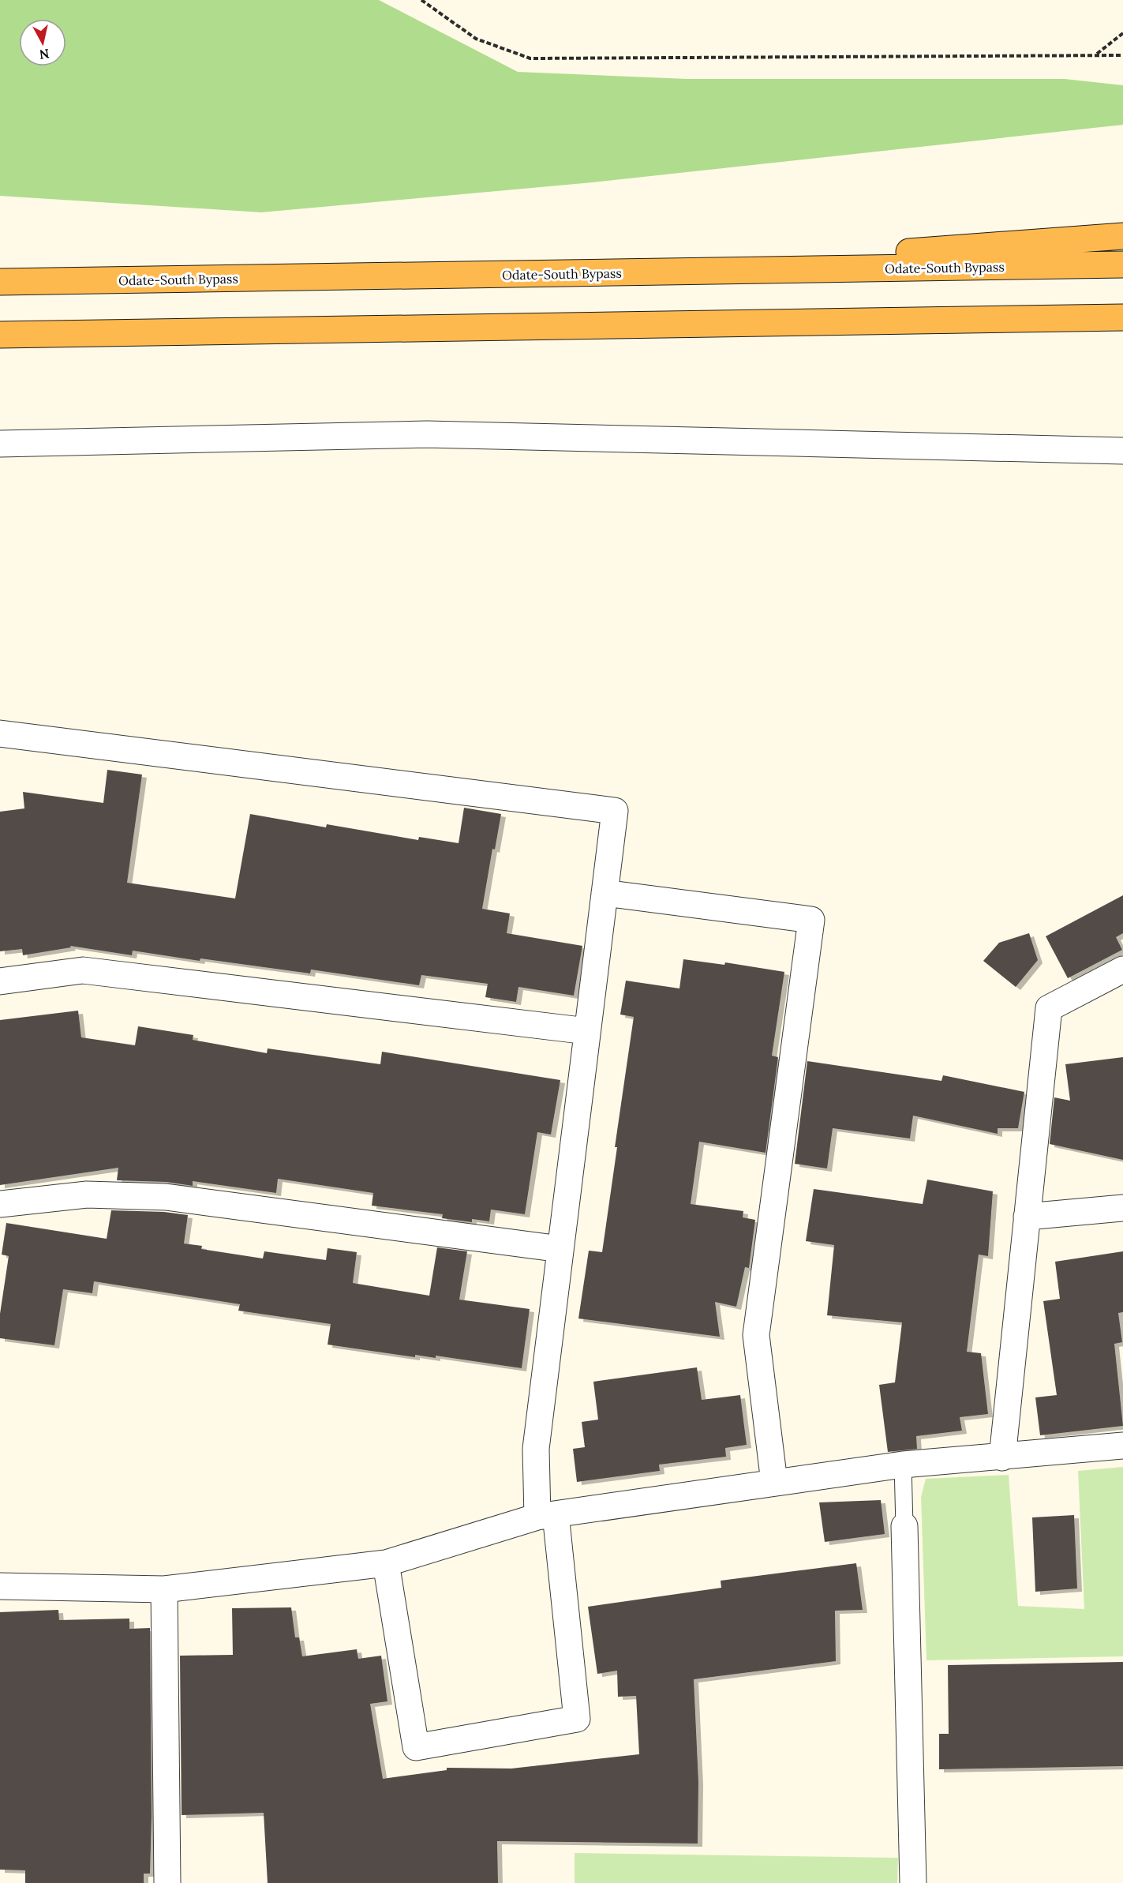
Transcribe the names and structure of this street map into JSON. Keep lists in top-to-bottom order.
{
  "streets": {
    "highway": ["Odate-South Bypass"]
  },
  "north": "bottom"
}
